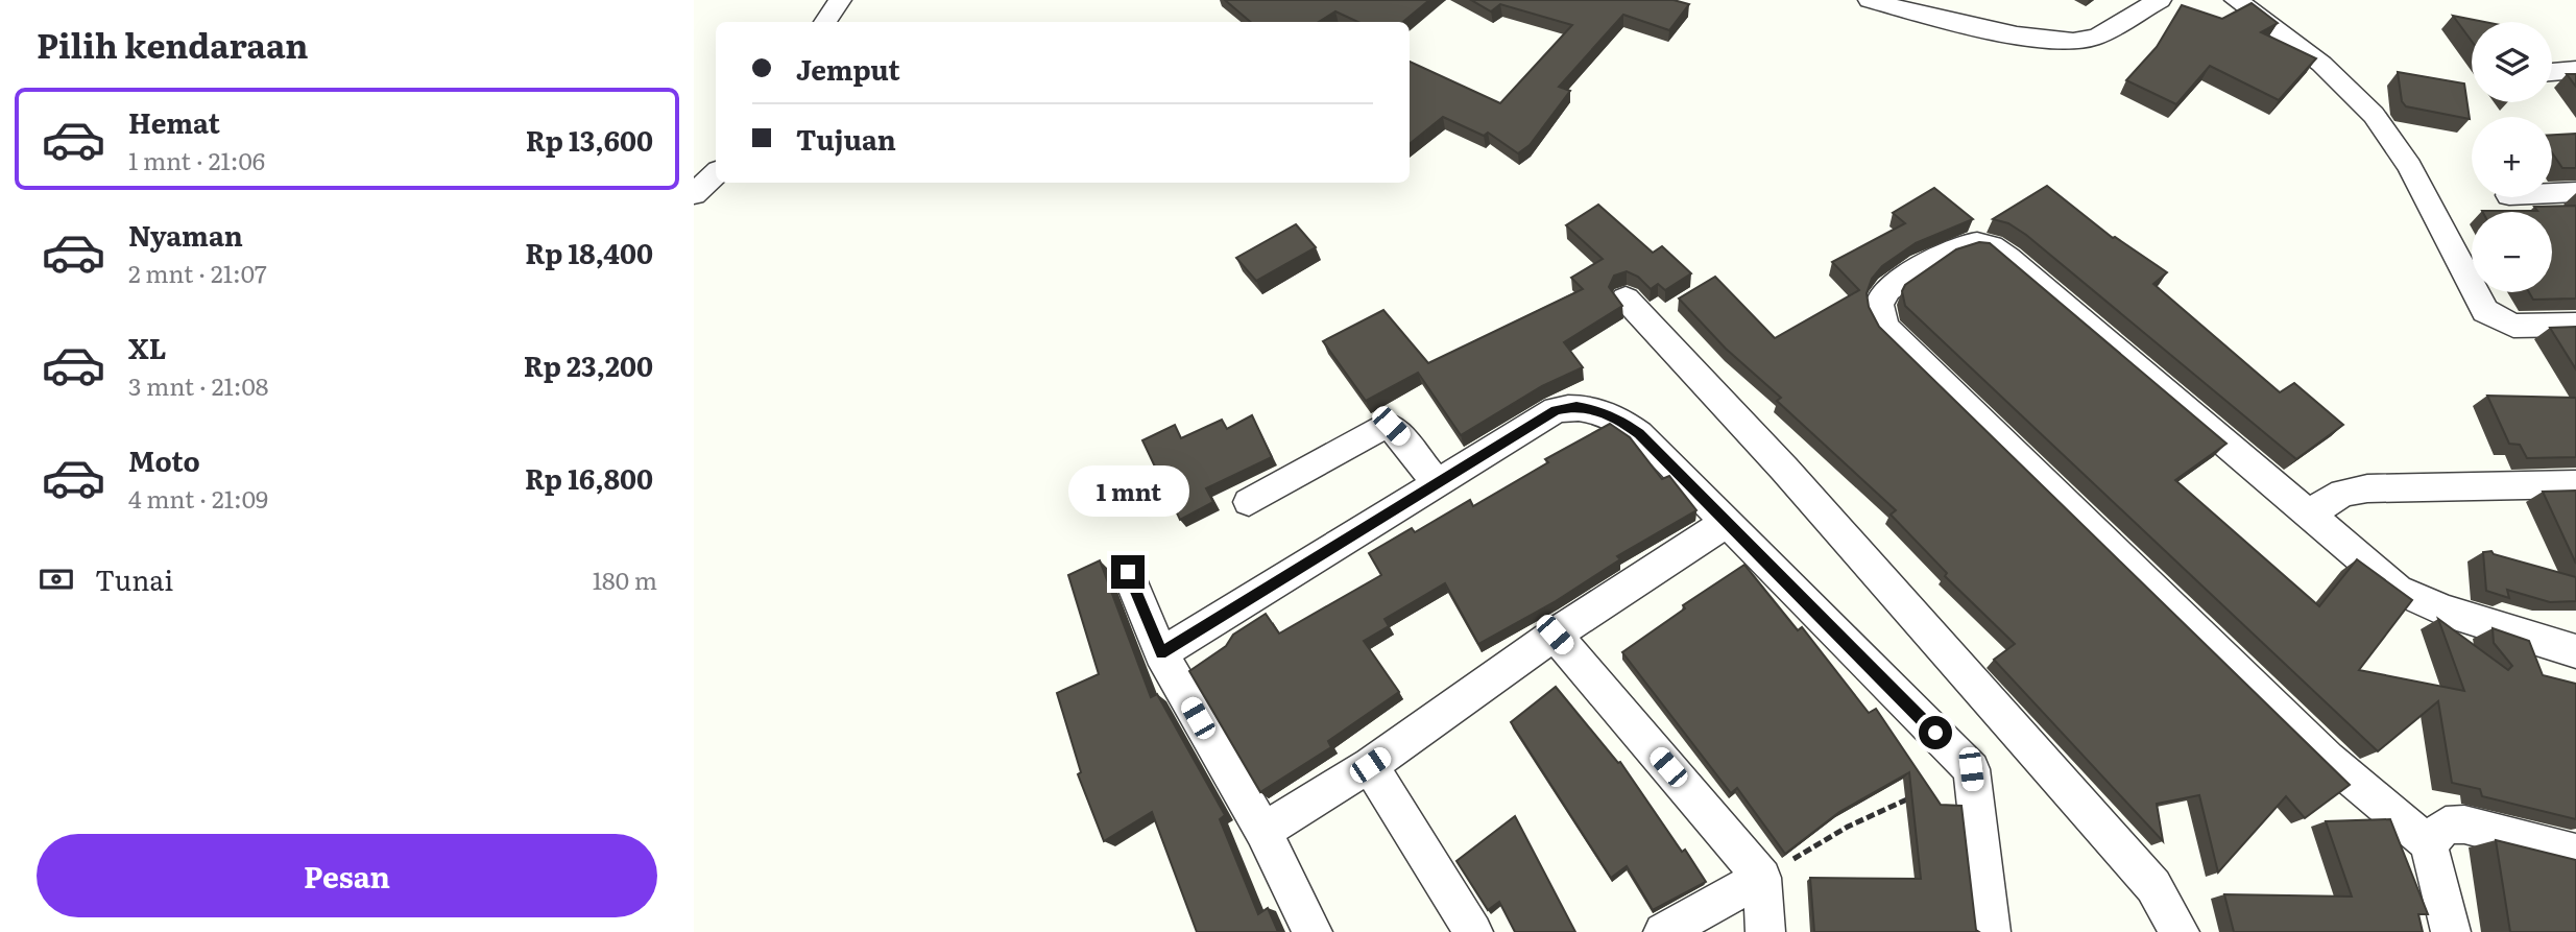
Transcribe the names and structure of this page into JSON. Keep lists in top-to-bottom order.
{
  "page": {
    "heading": "Pilih kendaraan",
    "map_buttons": ["+", "−"],
    "banner": ["Jemput", "Tujuan"],
    "list": [
      {
        "name": "Hemat",
        "note": "1 mnt · 21:06",
        "value": "Rp 13,600"
      },
      {
        "name": "Nyaman",
        "note": "2 mnt · 21:07",
        "value": "Rp 18,400"
      },
      {
        "name": "XL",
        "note": "3 mnt · 21:08",
        "value": "Rp 23,200"
      },
      {
        "name": "Moto",
        "note": "4 mnt · 21:09",
        "value": "Rp 16,800"
      }
    ],
    "bubble": "1 mnt",
    "pay": ["Tunai", "180 m"],
    "buttons": "Pesan"
  }
}
